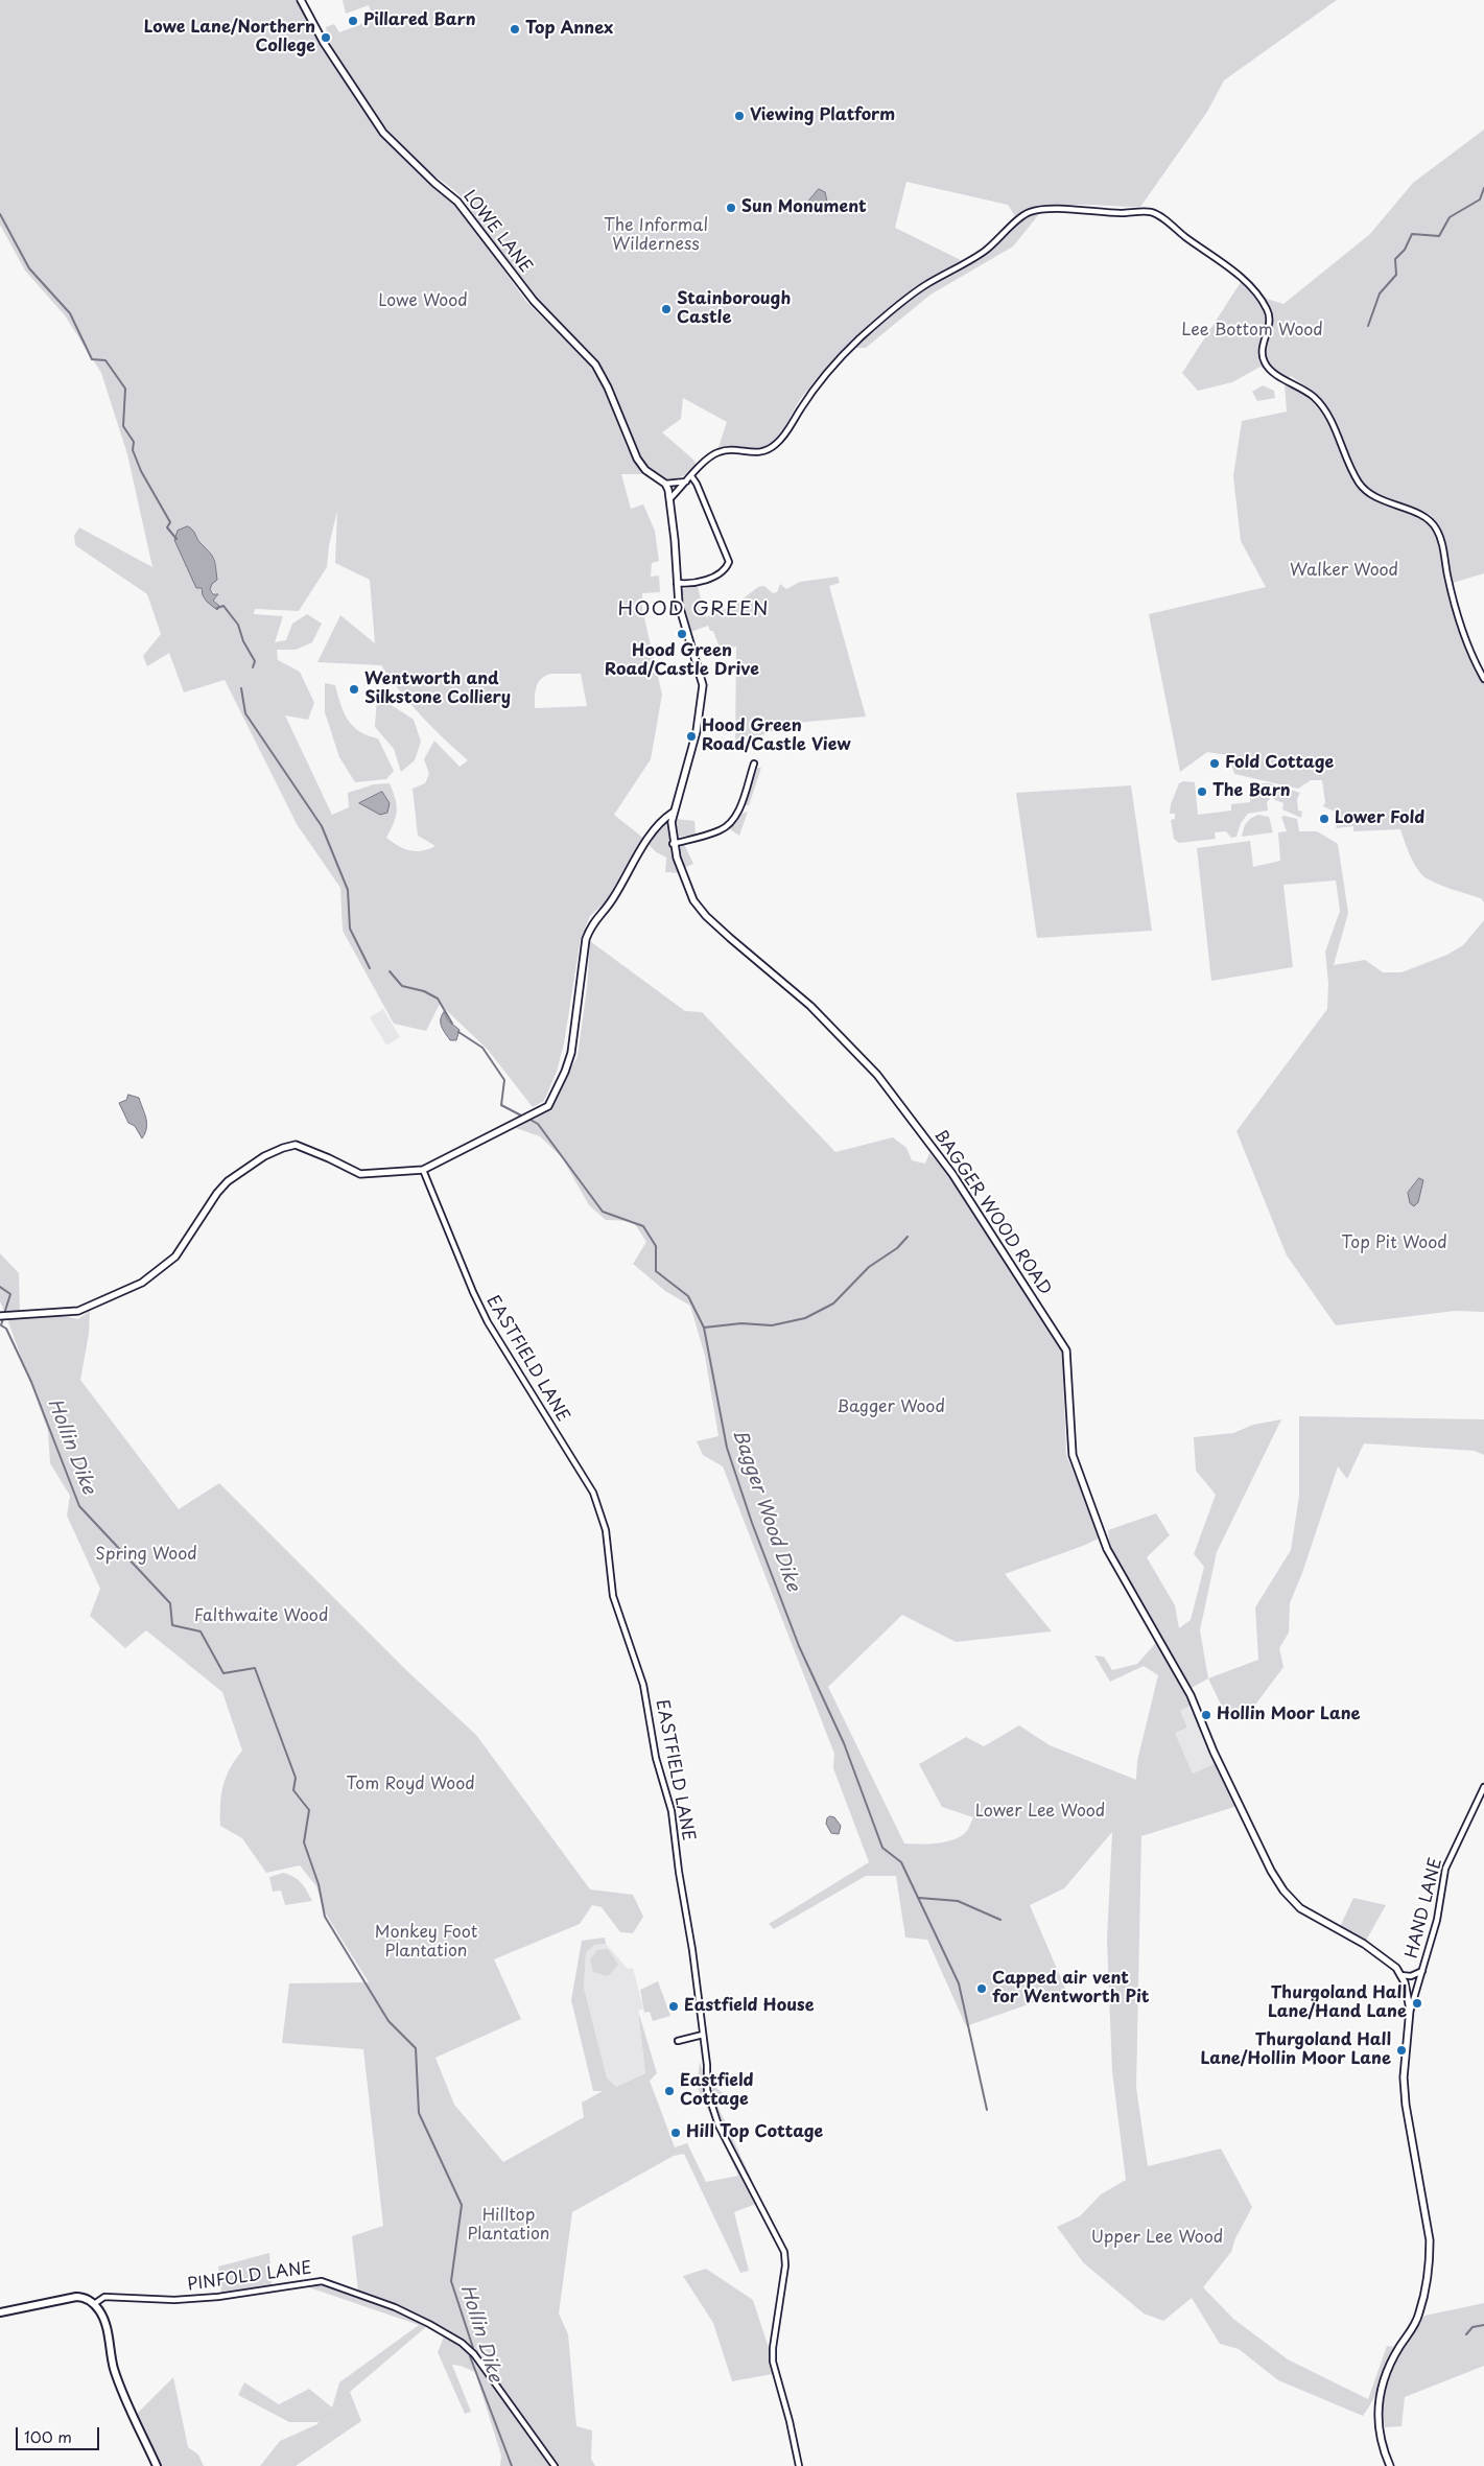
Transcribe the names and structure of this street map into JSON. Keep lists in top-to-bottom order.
{
  "streets": {
    "street": [
      "LOWE LANE",
      "BAGGER WOOD ROAD",
      "EASTFIELD LANE",
      "HAND LANE",
      "PINFOLD LANE"
    ]
  },
  "districts": ["HOOD GREEN"],
  "water": ["Hollin Dike", "Bagger Wood Dike"],
  "parks": [
    "The Informal Wilderness",
    "Lowe Wood",
    "Lee Bottom Wood",
    "Walker Wood",
    "Top Pit Wood",
    "Bagger Wood",
    "Spring Wood",
    "Falthwaite Wood",
    "Tom Royd Wood",
    "Lower Lee Wood",
    "Monkey Foot Plantation",
    "Hilltop Plantation",
    "Upper Lee Wood"
  ],
  "places": [
    "Pillared Barn",
    "Top Annex",
    "Lowe Lane/Northern College",
    "Viewing Platform",
    "Sun Monument",
    "Stainborough Castle",
    "Hood Green Road/Castle Drive",
    "Wentworth and Silkstone Colliery",
    "Hood Green Road/Castle View",
    "Fold Cottage",
    "The Barn",
    "Lower Fold",
    "Hollin Moor Lane",
    "Capped air vent for Wentworth Pit",
    "Thurgoland Hall Lane/Hand Lane",
    "Eastfield House",
    "Thurgoland Hall Lane/Hollin Moor Lane",
    "Eastfield Cottage",
    "Hill Top Cottage"
  ],
  "scale_bar": "100 m"
}
